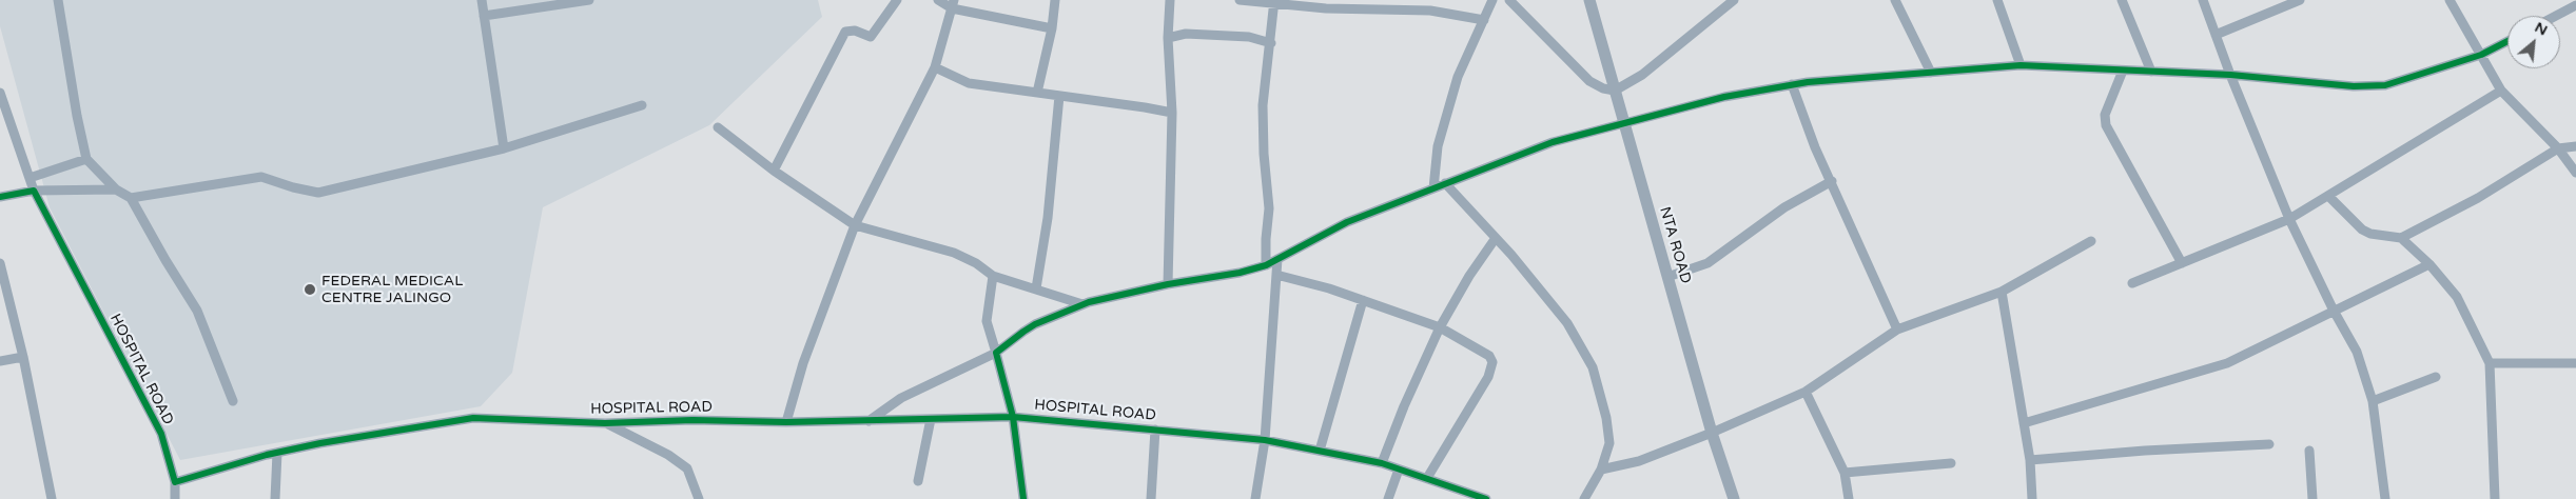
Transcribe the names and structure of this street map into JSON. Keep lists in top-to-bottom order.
{
  "streets": {
    "street": ["NTA ROAD", "HOSPITAL ROAD"]
  },
  "places": ["FEDERAL MEDICAL CENTRE JALINGO"],
  "north": "top right"
}
